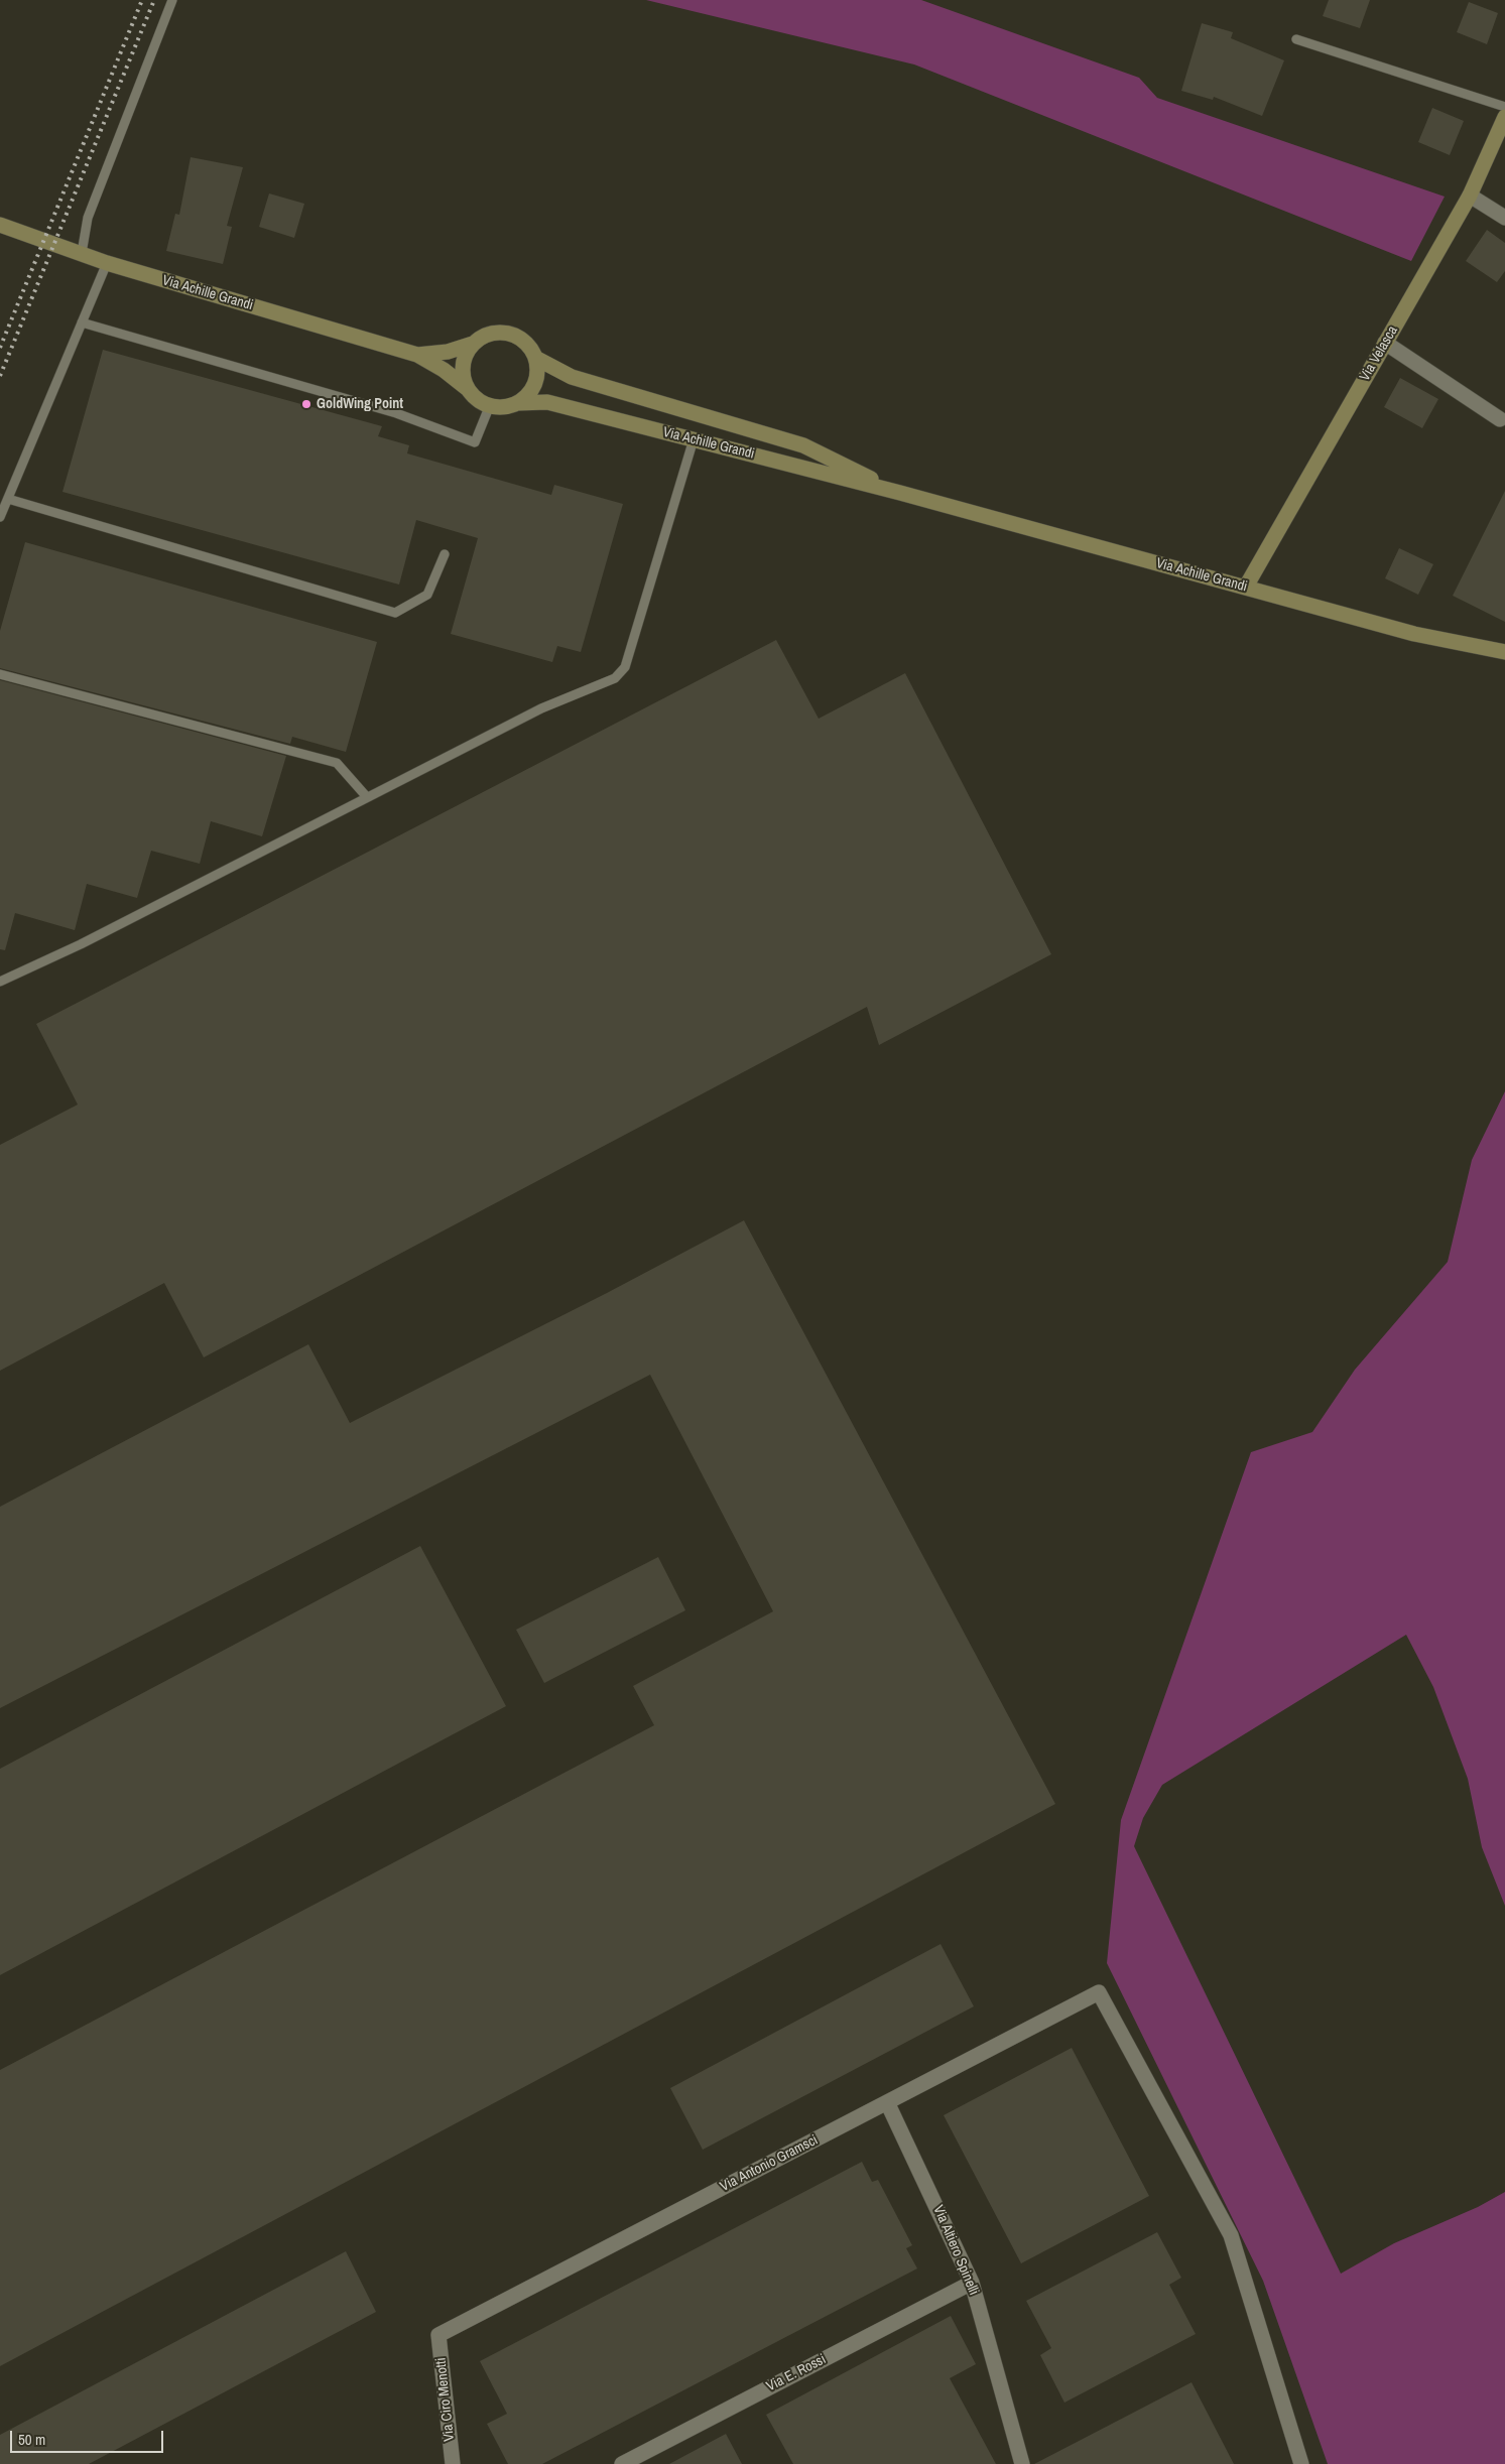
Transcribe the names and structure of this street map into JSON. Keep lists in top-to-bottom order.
{
  "streets": {
    "street": [
      "Via Achille Grandi",
      "Via Velasca",
      "Via Antonio Gramsci",
      "Via Altiero Spinelli",
      "Via E. Rossi",
      "Via Ciro Menotti"
    ]
  },
  "crossings": [
    ["Via Achille Grandi", "Via Velasca"],
    ["Via Antonio Gramsci", "Via Altiero Spinelli"],
    ["Via Antonio Gramsci", "Via Ciro Menotti"],
    ["Via Altiero Spinelli", "Via E. Rossi"]
  ],
  "places": ["GoldWing Point"],
  "scale_bar": "50 m"
}
